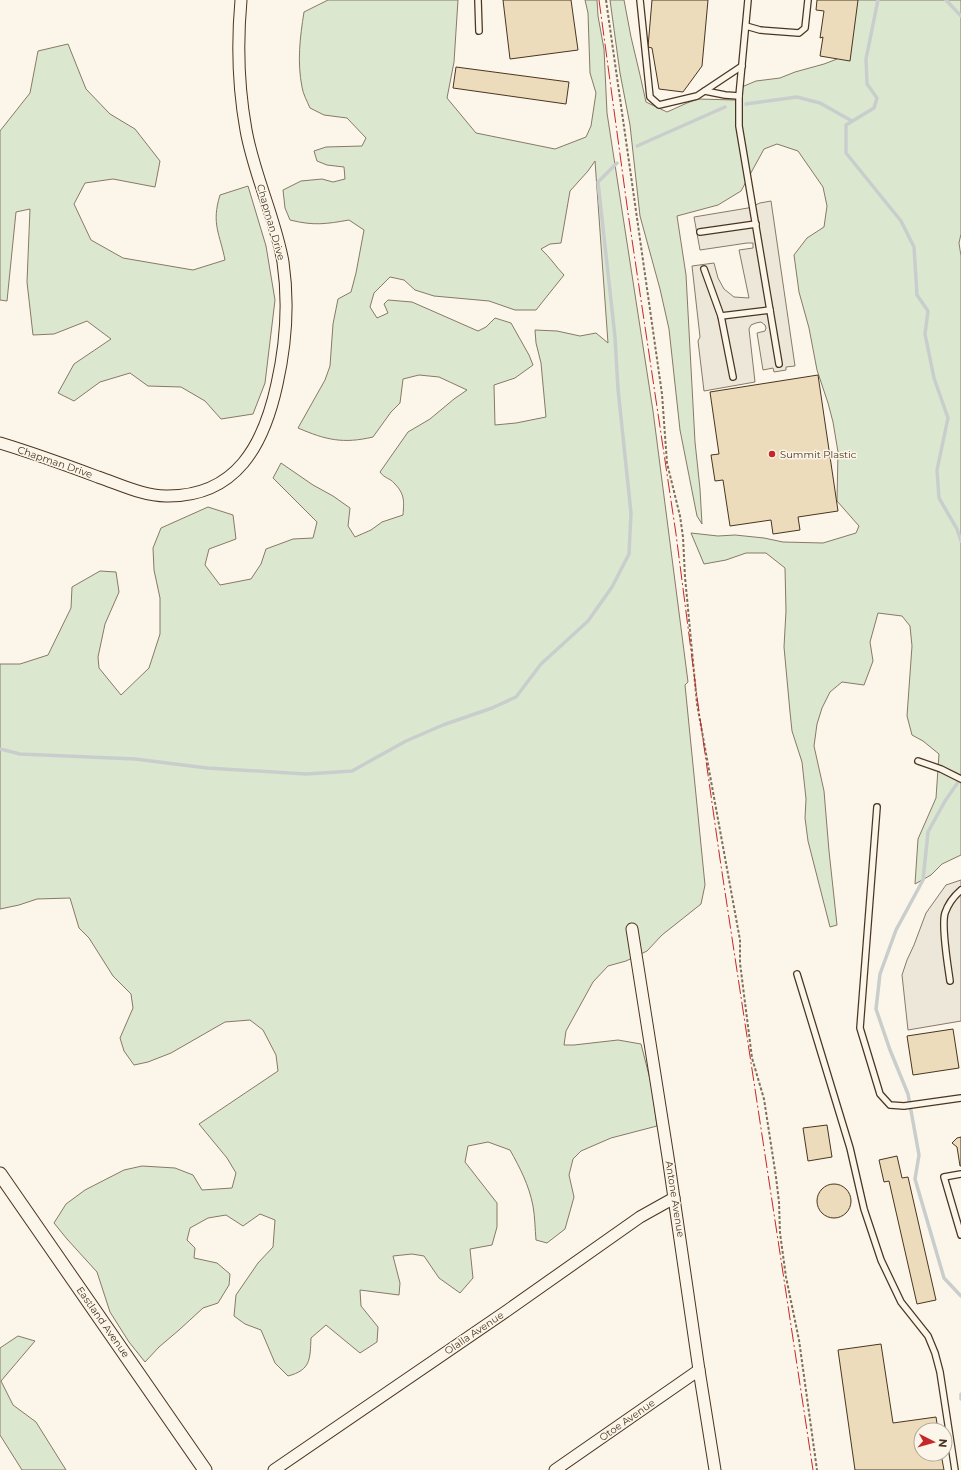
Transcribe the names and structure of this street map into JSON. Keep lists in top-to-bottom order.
{
  "streets": {
    "street": [
      "Chapman Drive",
      "Antone Avenue",
      "Eastland Avenue",
      "Olalla Avenue",
      "Otoe Avenue"
    ]
  },
  "crossings": [
    ["Antone Avenue", "Olalla Avenue"],
    ["Antone Avenue", "Otoe Avenue"]
  ],
  "places": ["Summit Plastic"],
  "north": "right"
}
